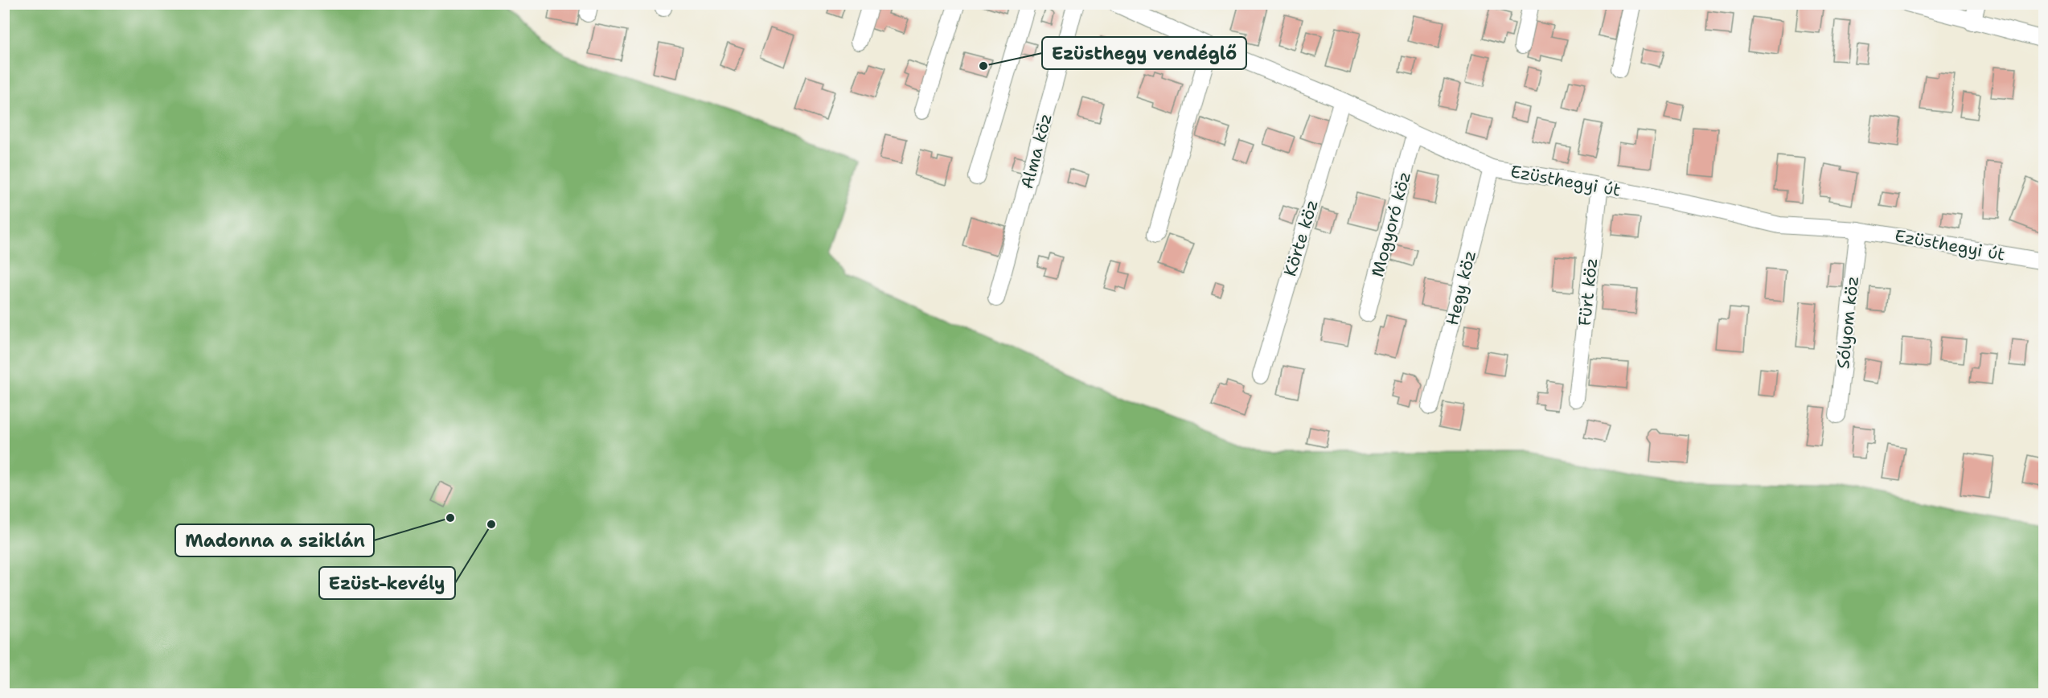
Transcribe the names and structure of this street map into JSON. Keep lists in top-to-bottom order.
{
  "streets": {
    "street": [
      "Alma köz",
      "Ezüsthegyi út",
      "Mogyoró köz",
      "Körte köz",
      "Hegy köz",
      "Fürt köz",
      "Sólyom köz"
    ]
  },
  "crossings": [
    ["Ezüsthegyi út", "Mogyoró köz"],
    ["Ezüsthegyi út", "Körte köz"],
    ["Ezüsthegyi út", "Hegy köz"],
    ["Ezüsthegyi út", "Fürt köz"],
    ["Ezüsthegyi út", "Sólyom köz"]
  ],
  "places": ["Ezüsthegy vendéglő", "Madonna a sziklán", "Ezüst-kevély"]
}
